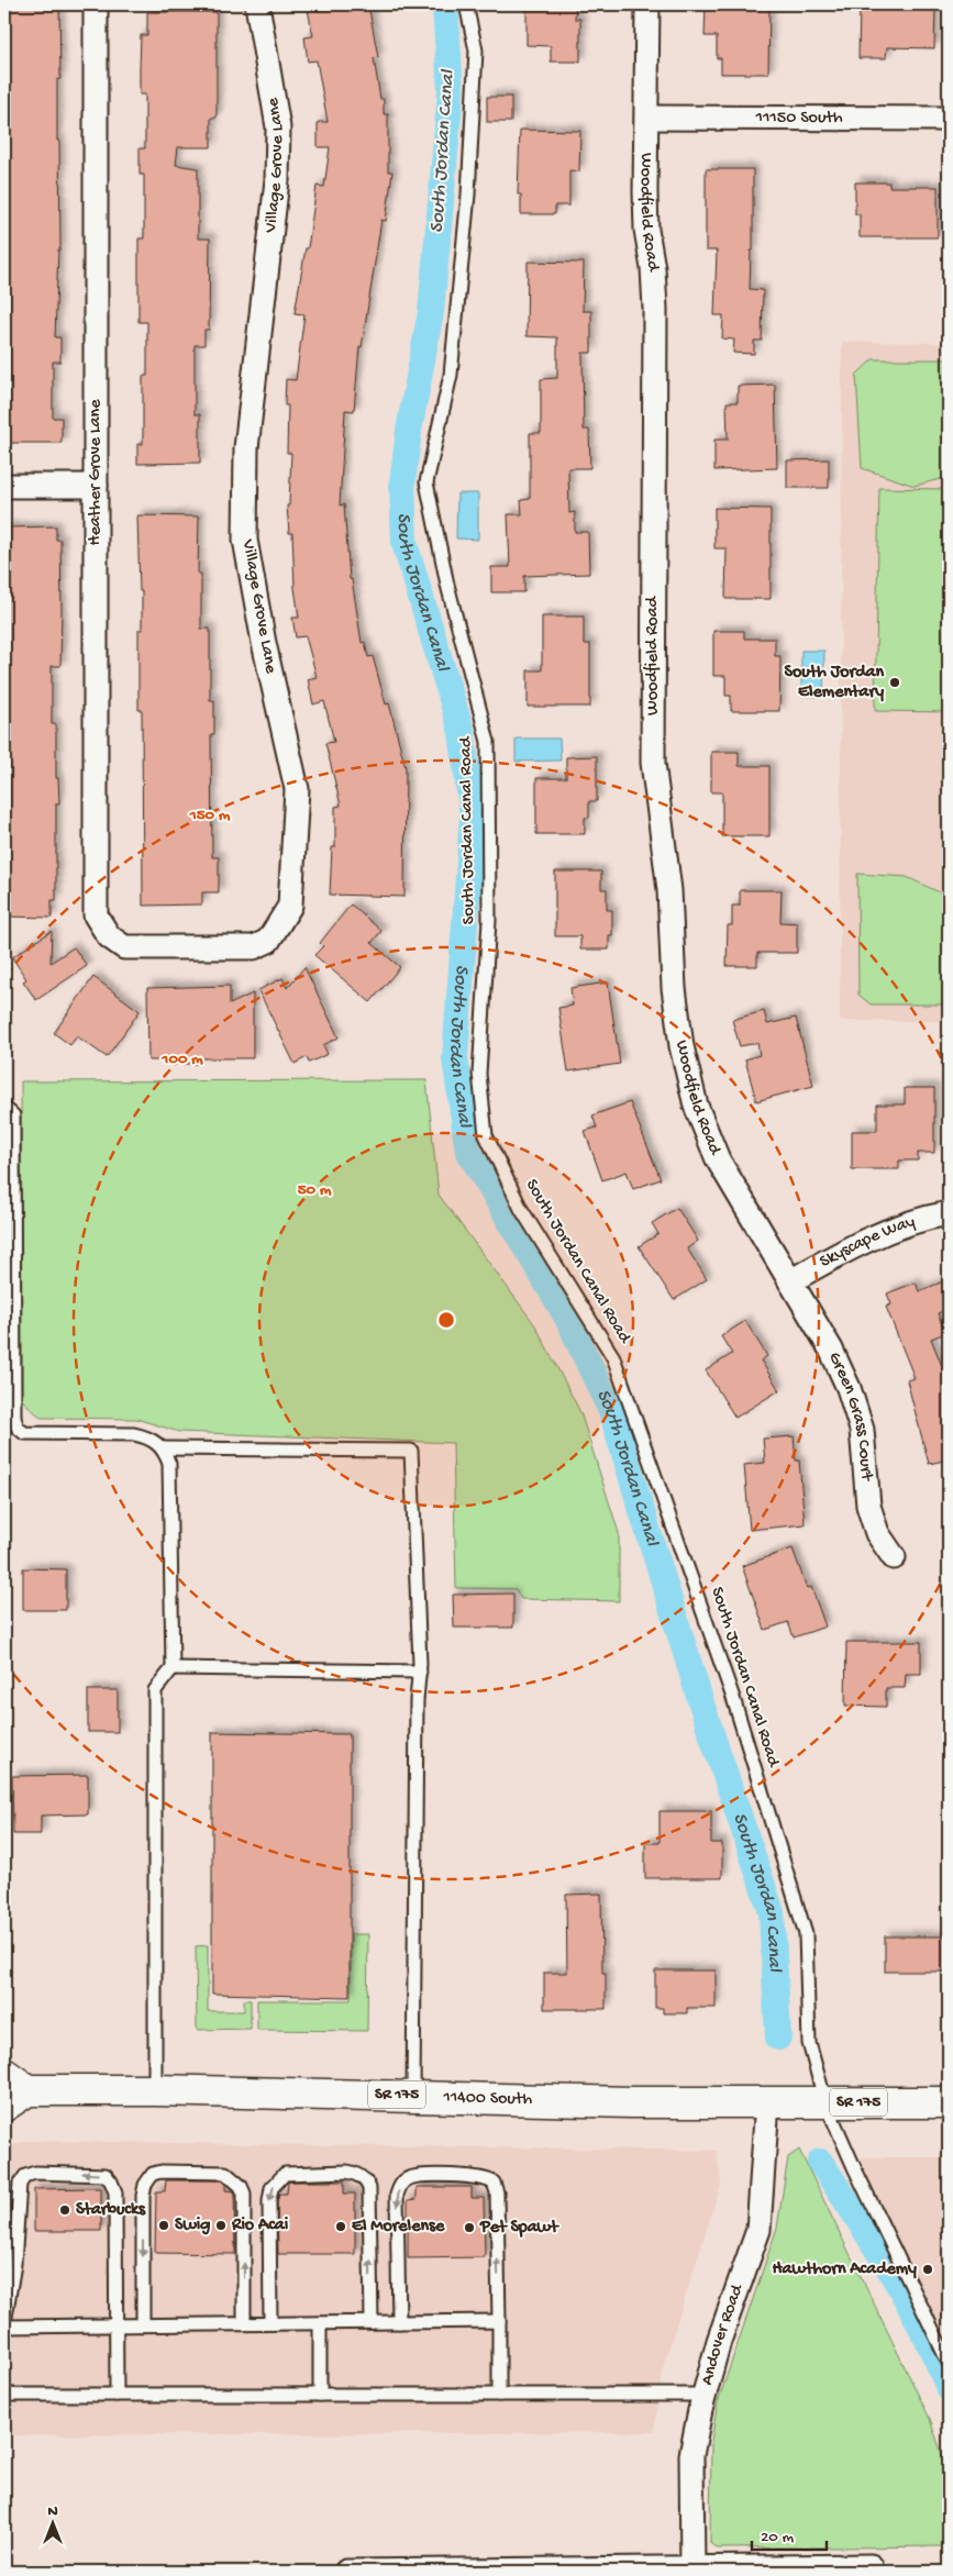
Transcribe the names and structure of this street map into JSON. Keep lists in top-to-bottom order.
{
  "streets": {
    "main road": ["SR 175", "11400 South"],
    "street": [
      "11150 South",
      "Village Grove Lane",
      "Woodfield Road",
      "Heather Grove Lane",
      "Skyscape Way",
      "Green Grass Court",
      "Andover Road"
    ],
    "lane": ["South Jordan Canal Road"]
  },
  "crossings": [
    ["11150 South", "Woodfield Road"],
    ["Village Grove Lane", "Heather Grove Lane"],
    ["Woodfield Road", "Skyscape Way"],
    ["Woodfield Road", "Green Grass Court"],
    ["South Jordan Canal Road", "11400 South"],
    ["Skyscape Way", "Green Grass Court"],
    ["11400 South", "Andover Road"]
  ],
  "water": ["South Jordan Canal"],
  "places": [
    "South Jordan Elementary",
    "Starbucks",
    "Swig",
    "Rio Acai",
    "El Morelense",
    "Pet Spawt",
    "Hawthorn Academy"
  ],
  "scale_bar": "20 m",
  "north": "top",
  "rings": ["150 m", "100 m", "50 m"]
}
